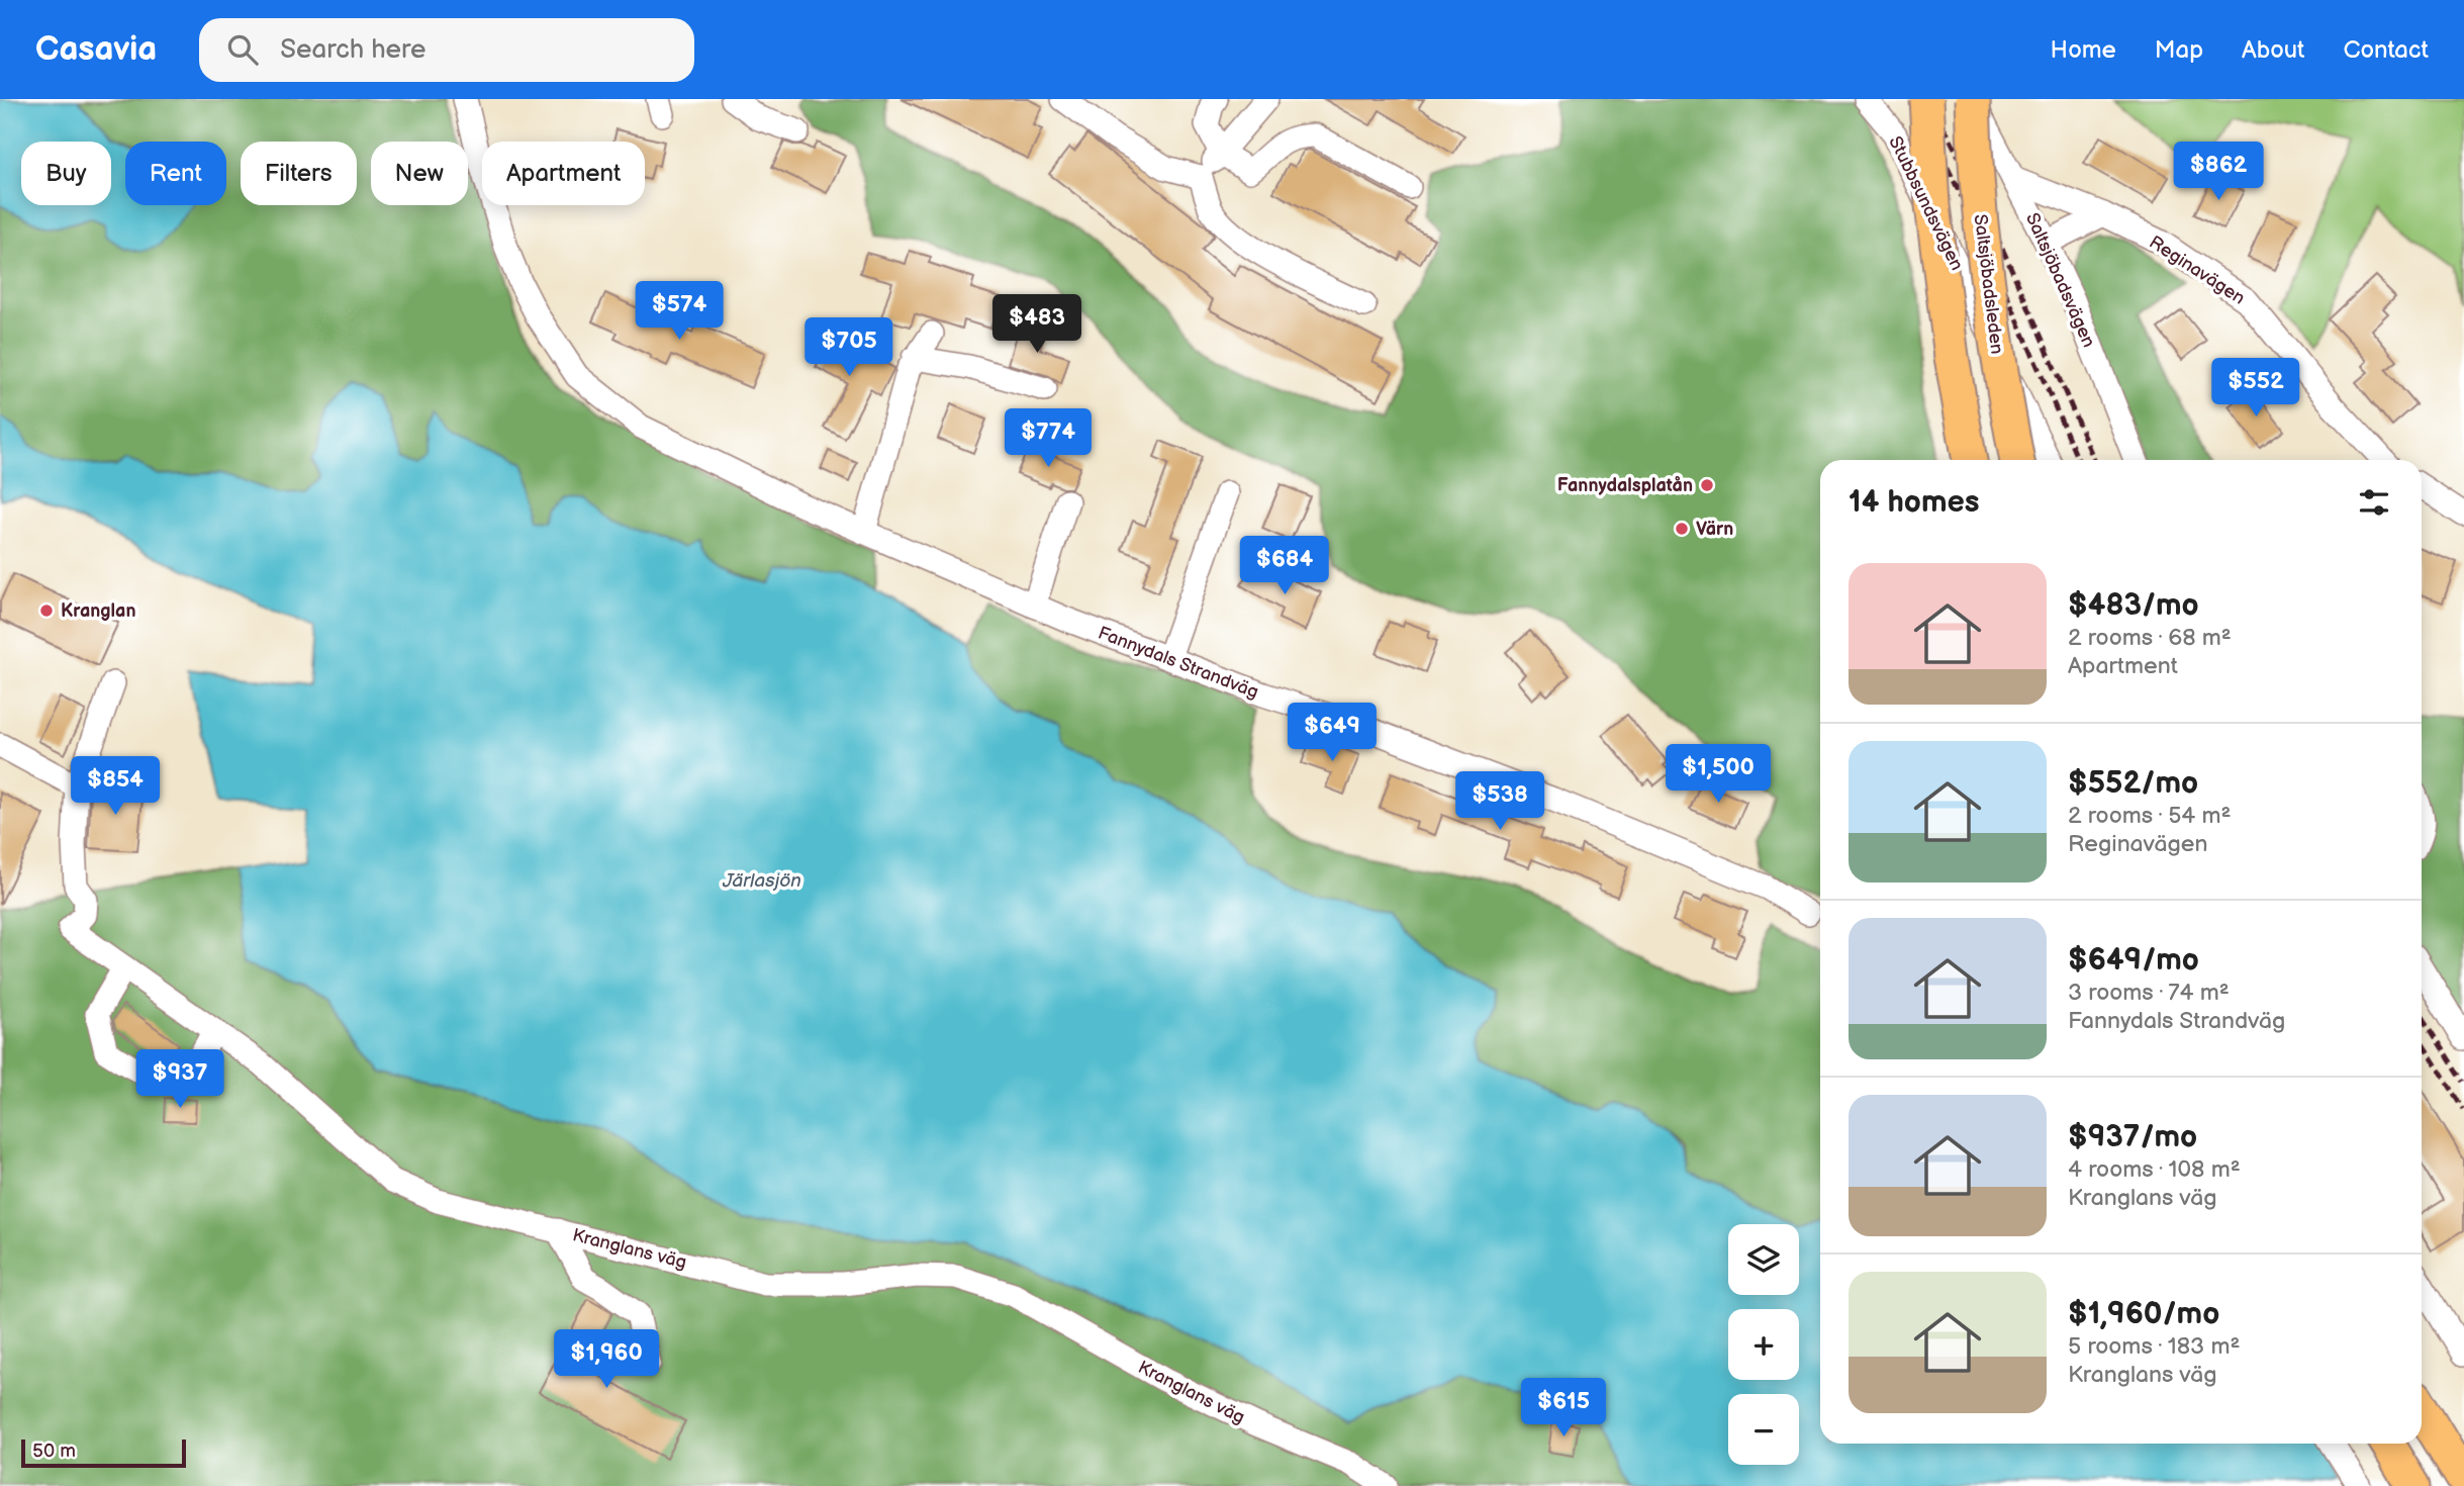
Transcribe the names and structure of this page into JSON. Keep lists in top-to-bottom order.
{
  "streets": {
    "highway": ["Saltsjöbadsleden"],
    "street": [
      "Stubbsundsvägen",
      "Reginavägen",
      "Saltsjöbadsvägen",
      "Fannydals Strandväg",
      "Kranglans väg"
    ]
  },
  "crossings": [
    ["Reginavägen", "Saltsjöbadsvägen"],
    ["Saltsjöbadsvägen", "Saltsjöbadsleden"]
  ],
  "water": ["Järlasjön"],
  "places": ["Fannydalsplatån", "Värn", "Kranglan"],
  "scale_bar": "50 m",
  "page": {
    "header": "Casavia",
    "search": "Search here",
    "nav": [
      "Home",
      "Map",
      "About",
      "Contact"
    ],
    "price": [
      "$862",
      "$574",
      "$483",
      "$705",
      "$552",
      "$774",
      "$684",
      "$649",
      "$1,500",
      "$854",
      "$538",
      "$937",
      "$1,960",
      "$615"
    ],
    "chip": [
      "Buy",
      "Rent",
      "Filters",
      "New",
      "Apartment"
    ],
    "heading": "14 homes",
    "list": [
      {
        "name": "$483/mo",
        "note": "2 rooms · 68 m² · Apartment"
      },
      {
        "name": "$552/mo",
        "note": "2 rooms · 54 m² · Reginavägen"
      },
      {
        "name": "$649/mo",
        "note": "3 rooms · 74 m² · Fannydals Strandväg"
      },
      {
        "name": "$937/mo",
        "note": "4 rooms · 108 m² · Kranglans väg"
      },
      {
        "name": "$1,960/mo",
        "note": "5 rooms · 183 m² · Kranglans väg"
      }
    ],
    "map_buttons": ["+", "−"],
    "scale": "50 m"
  }
}
